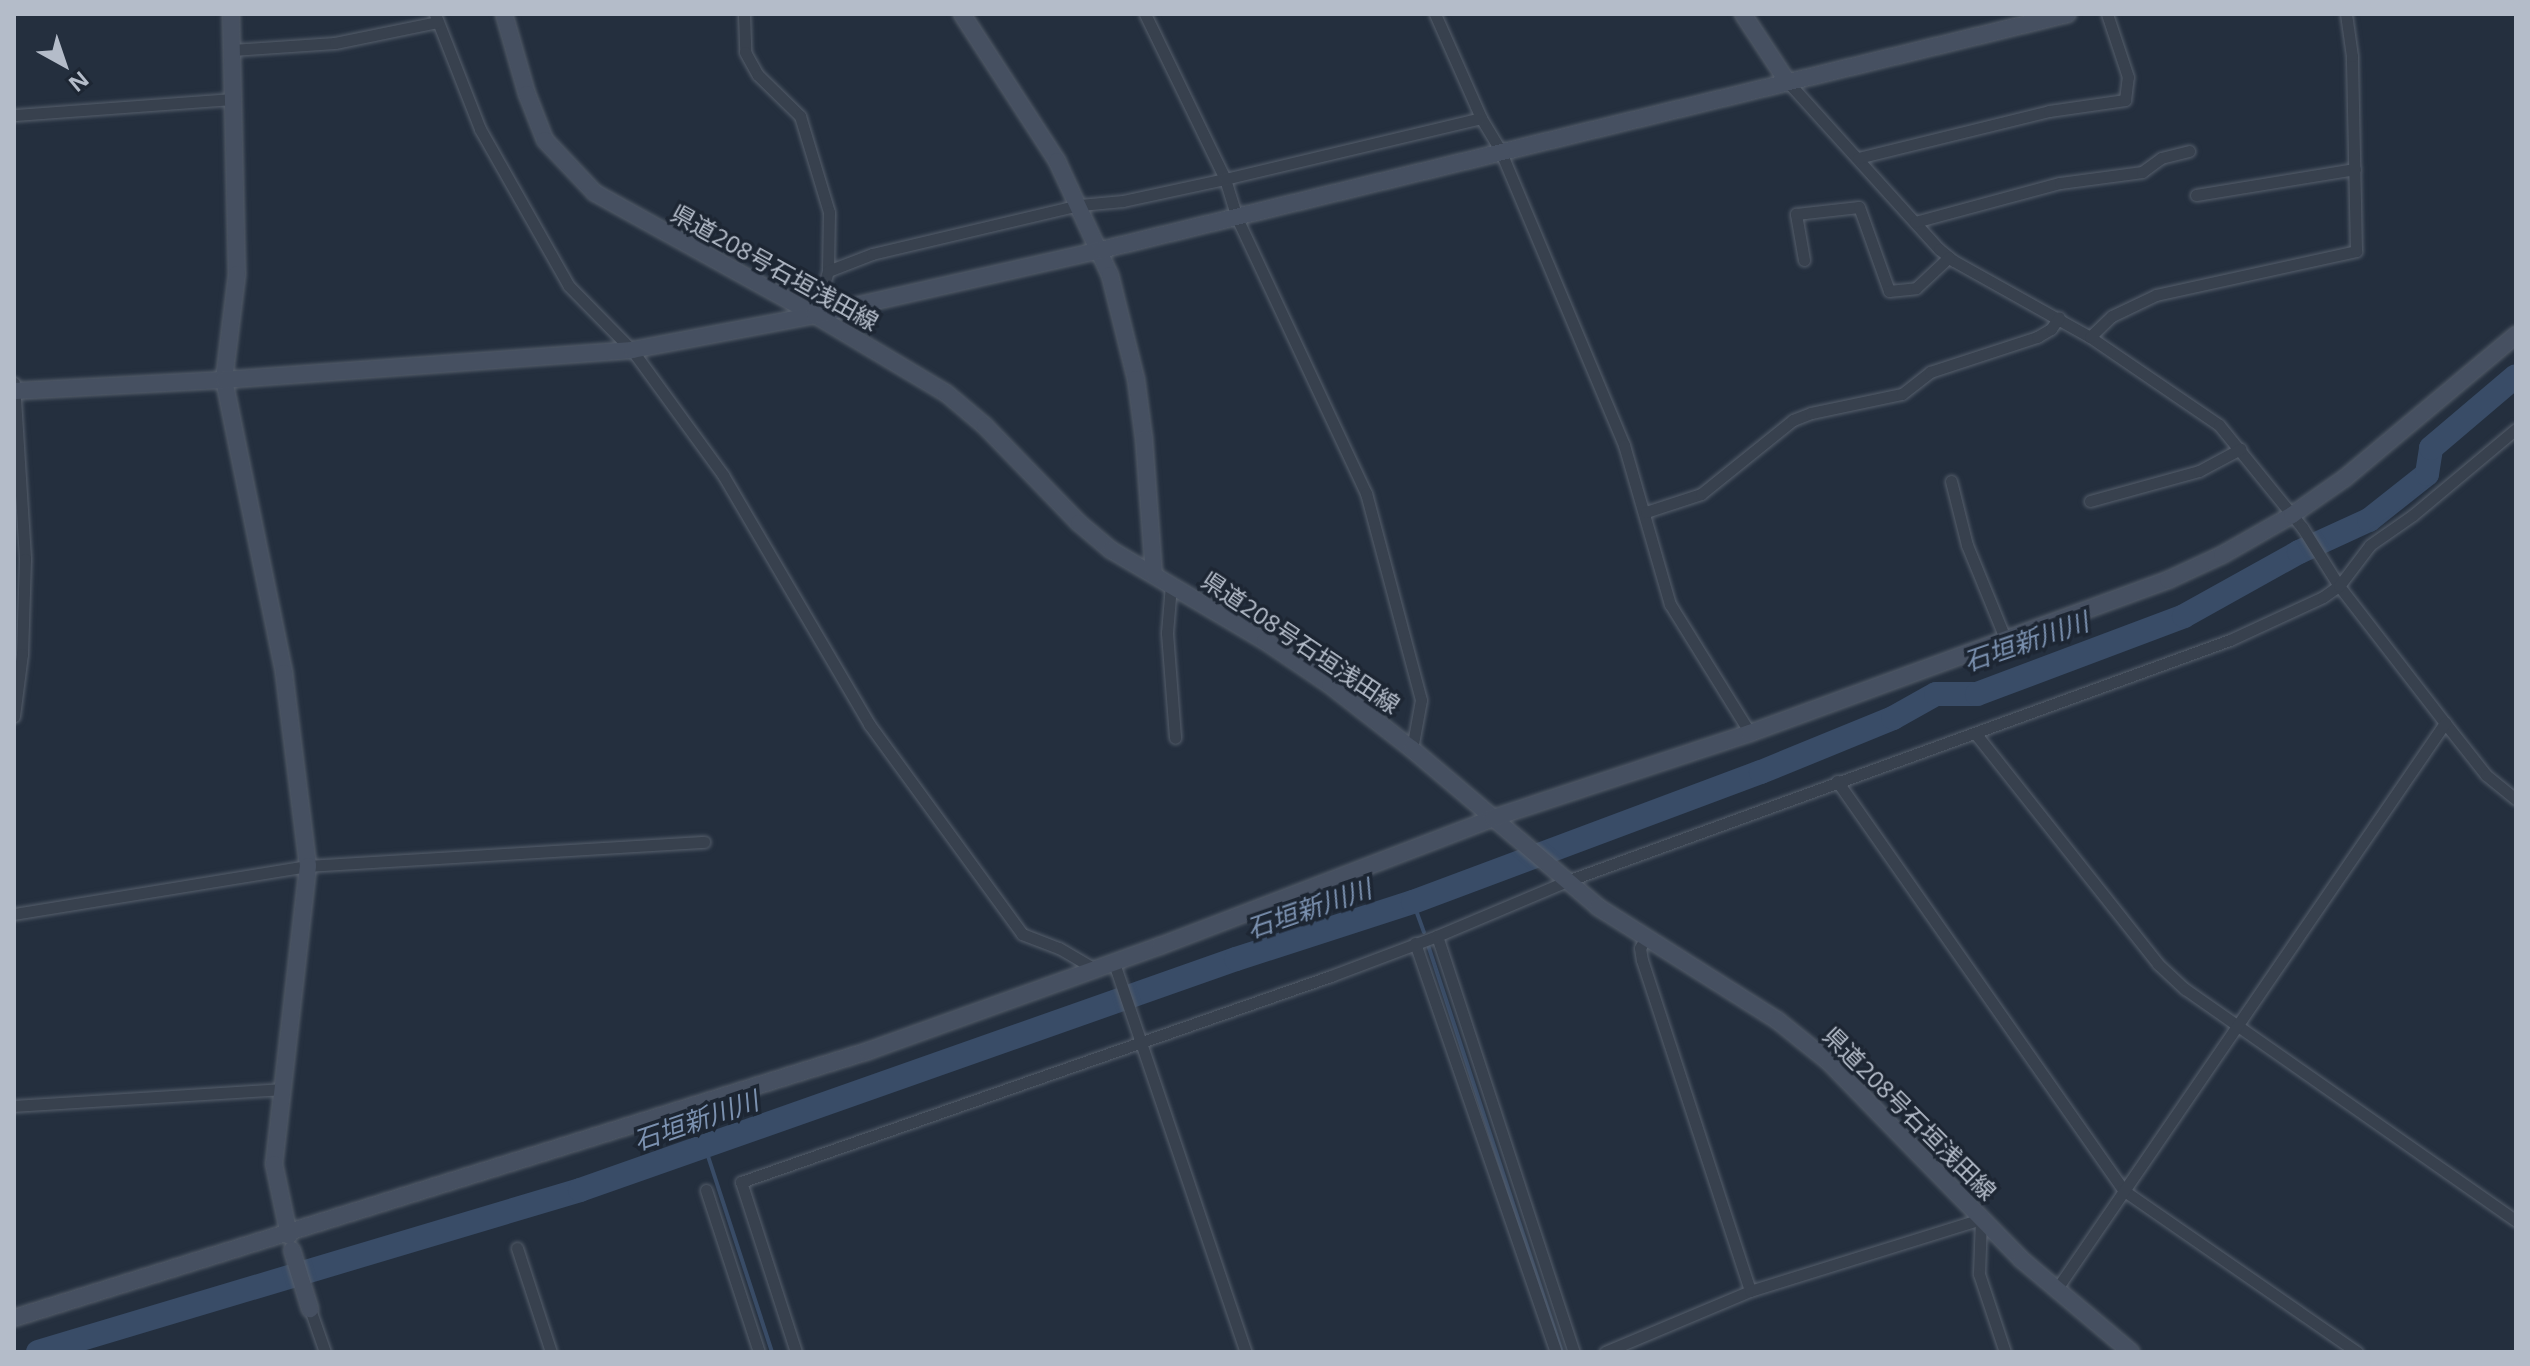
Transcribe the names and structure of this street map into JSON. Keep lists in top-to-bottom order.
{
  "streets": {
    "street": ["県道208号石垣浅田線"]
  },
  "water": ["石垣新川川"],
  "north": "bottom right"
}
